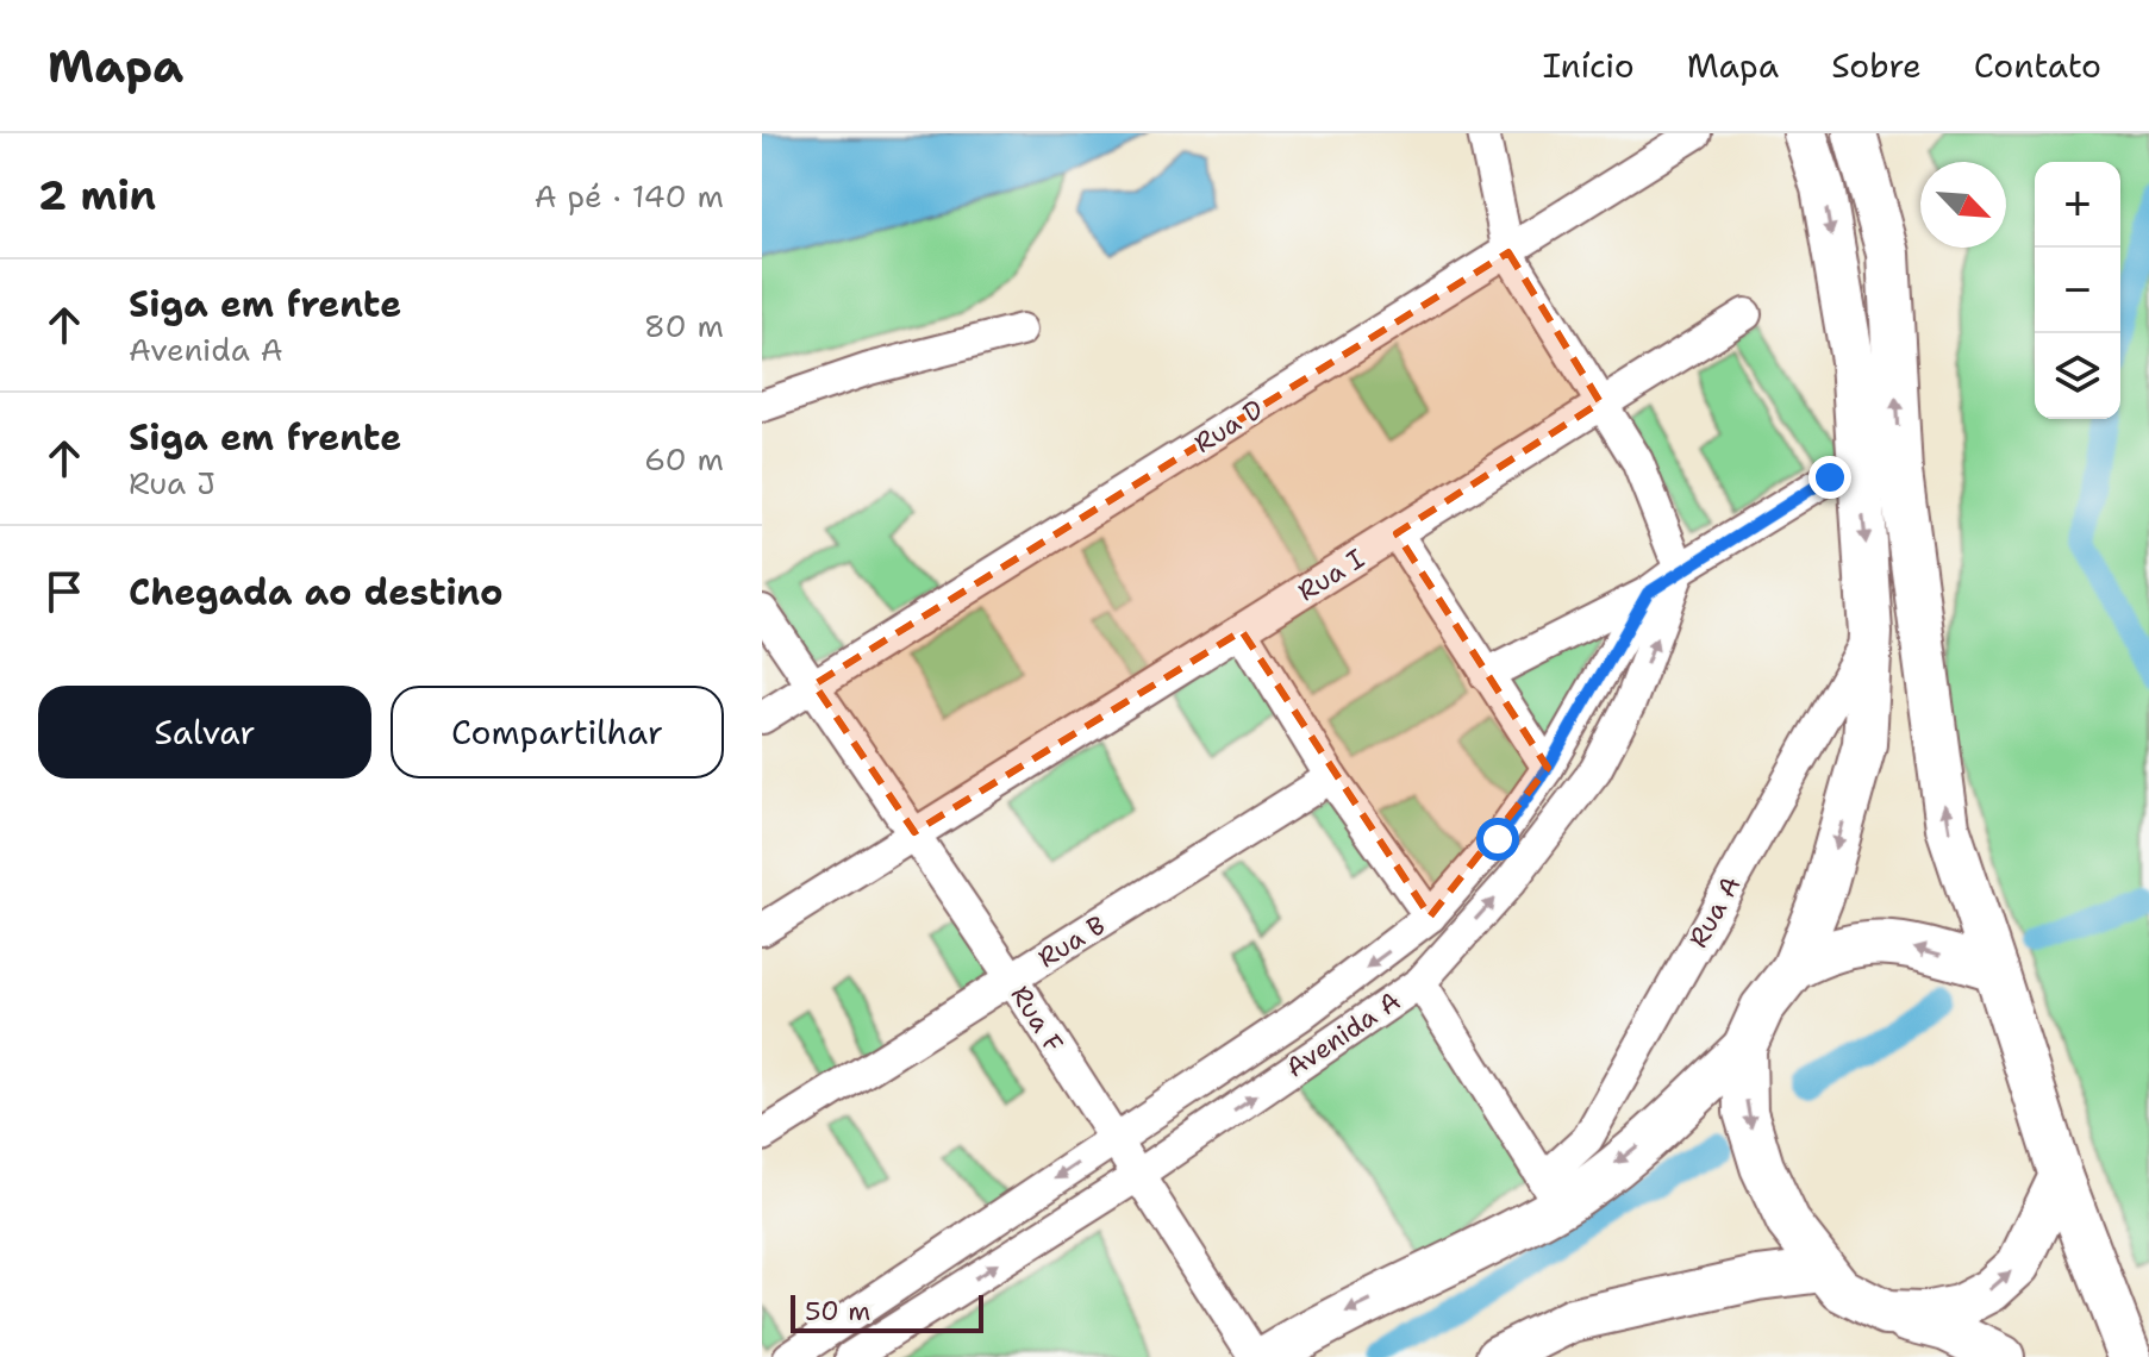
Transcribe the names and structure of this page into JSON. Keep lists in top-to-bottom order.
{
  "streets": {
    "main road": ["Rua A"],
    "street": [
      "Rua D",
      "Rua I",
      "Rua B",
      "Rua F",
      "Avenida A"
    ]
  },
  "crossings": [
    ["Rua D", "Rua F"],
    ["Rua I", "Rua F"],
    ["Rua B", "Rua F"],
    ["Rua F", "Avenida A"]
  ],
  "one_way": ["Rua A"],
  "scale_bar": "50 m",
  "north": "bottom right",
  "page": {
    "header": "Mapa",
    "nav": [
      "Início",
      "Mapa",
      "Sobre",
      "Contato"
    ],
    "heading": ["2 min", "A pé · 140 m"],
    "map_buttons": ["+", "−"],
    "list": [
      ["Siga em frente", "Avenida A", "80 m"],
      ["Siga em frente", "Rua J", "60 m"],
      "Chegada ao destino"
    ],
    "buttons": ["Salvar", "Compartilhar"],
    "scale": "50 m"
  }
}
